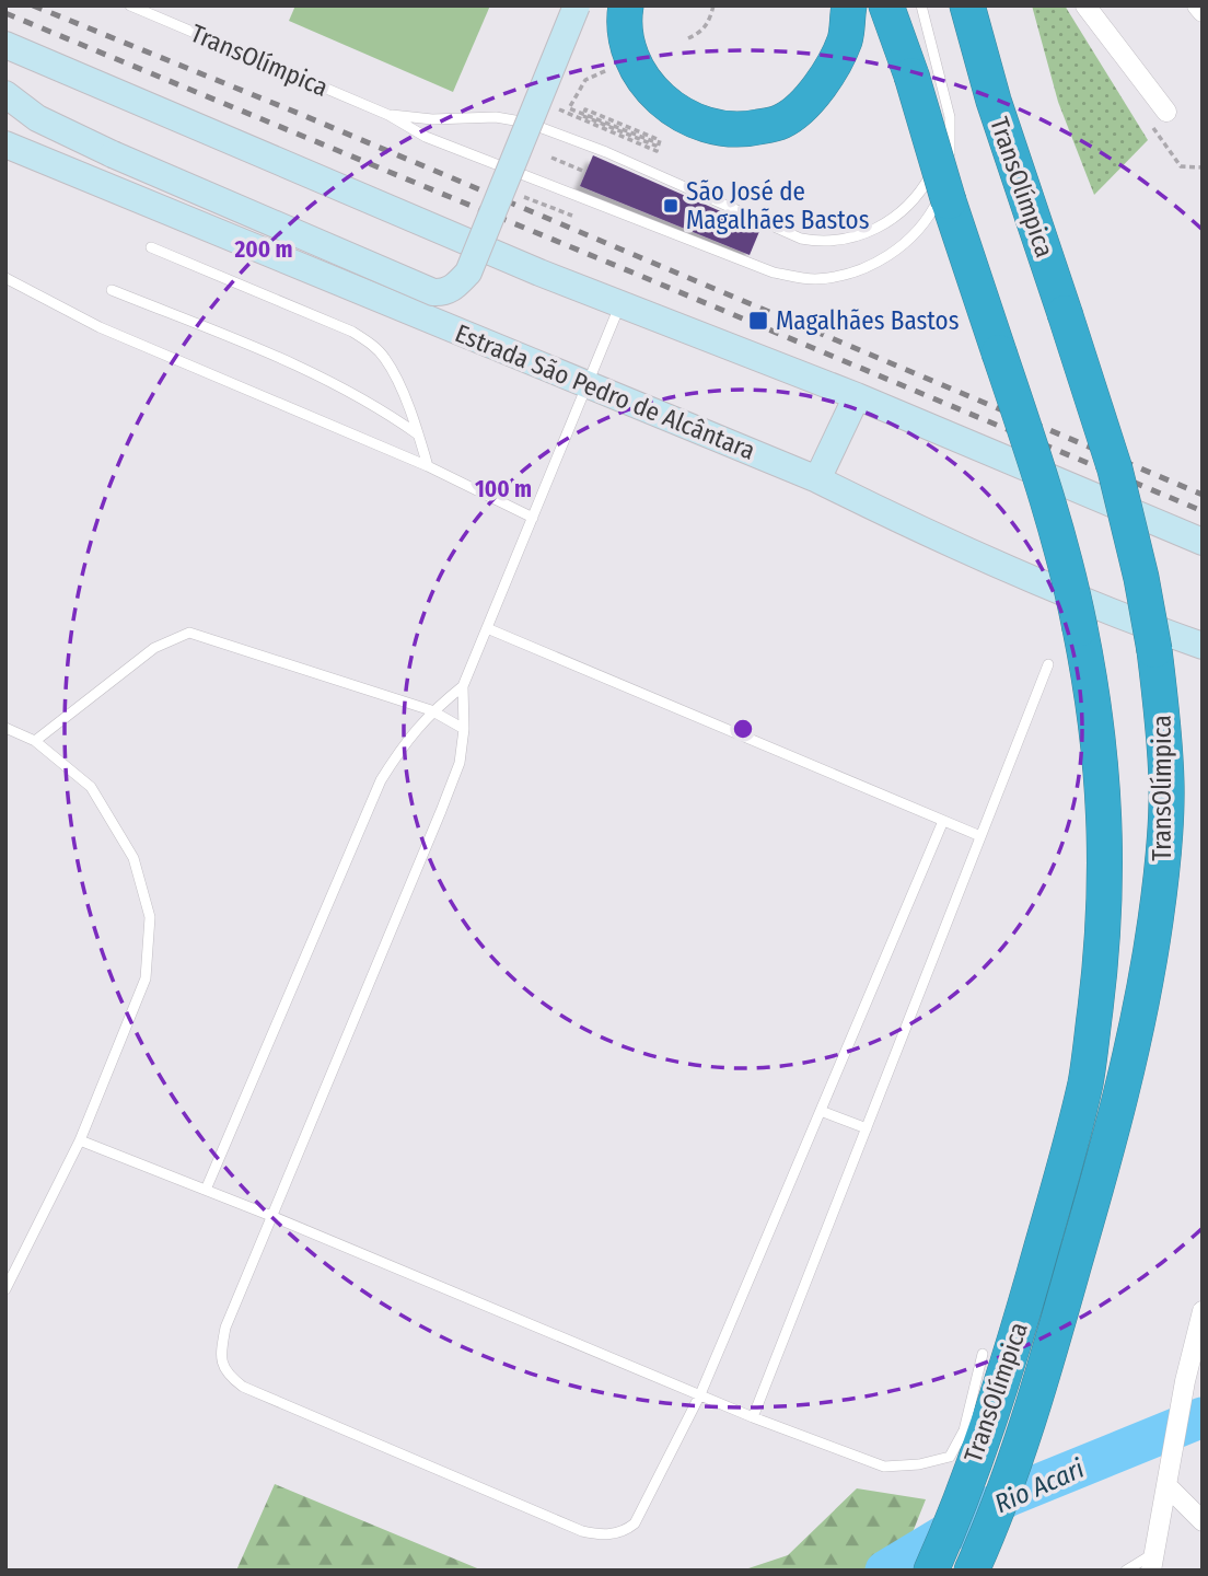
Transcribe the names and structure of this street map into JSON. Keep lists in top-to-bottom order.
{
  "streets": {
    "highway": ["TransOlímpica"],
    "street": ["Estrada São Pedro de Alcântara"]
  },
  "water": ["Rio Acari"],
  "places": {
    "transit": ["São José de Magalhães Bastos", "Magalhães Bastos"]
  },
  "rings": ["200 m", "100 m"]
}
